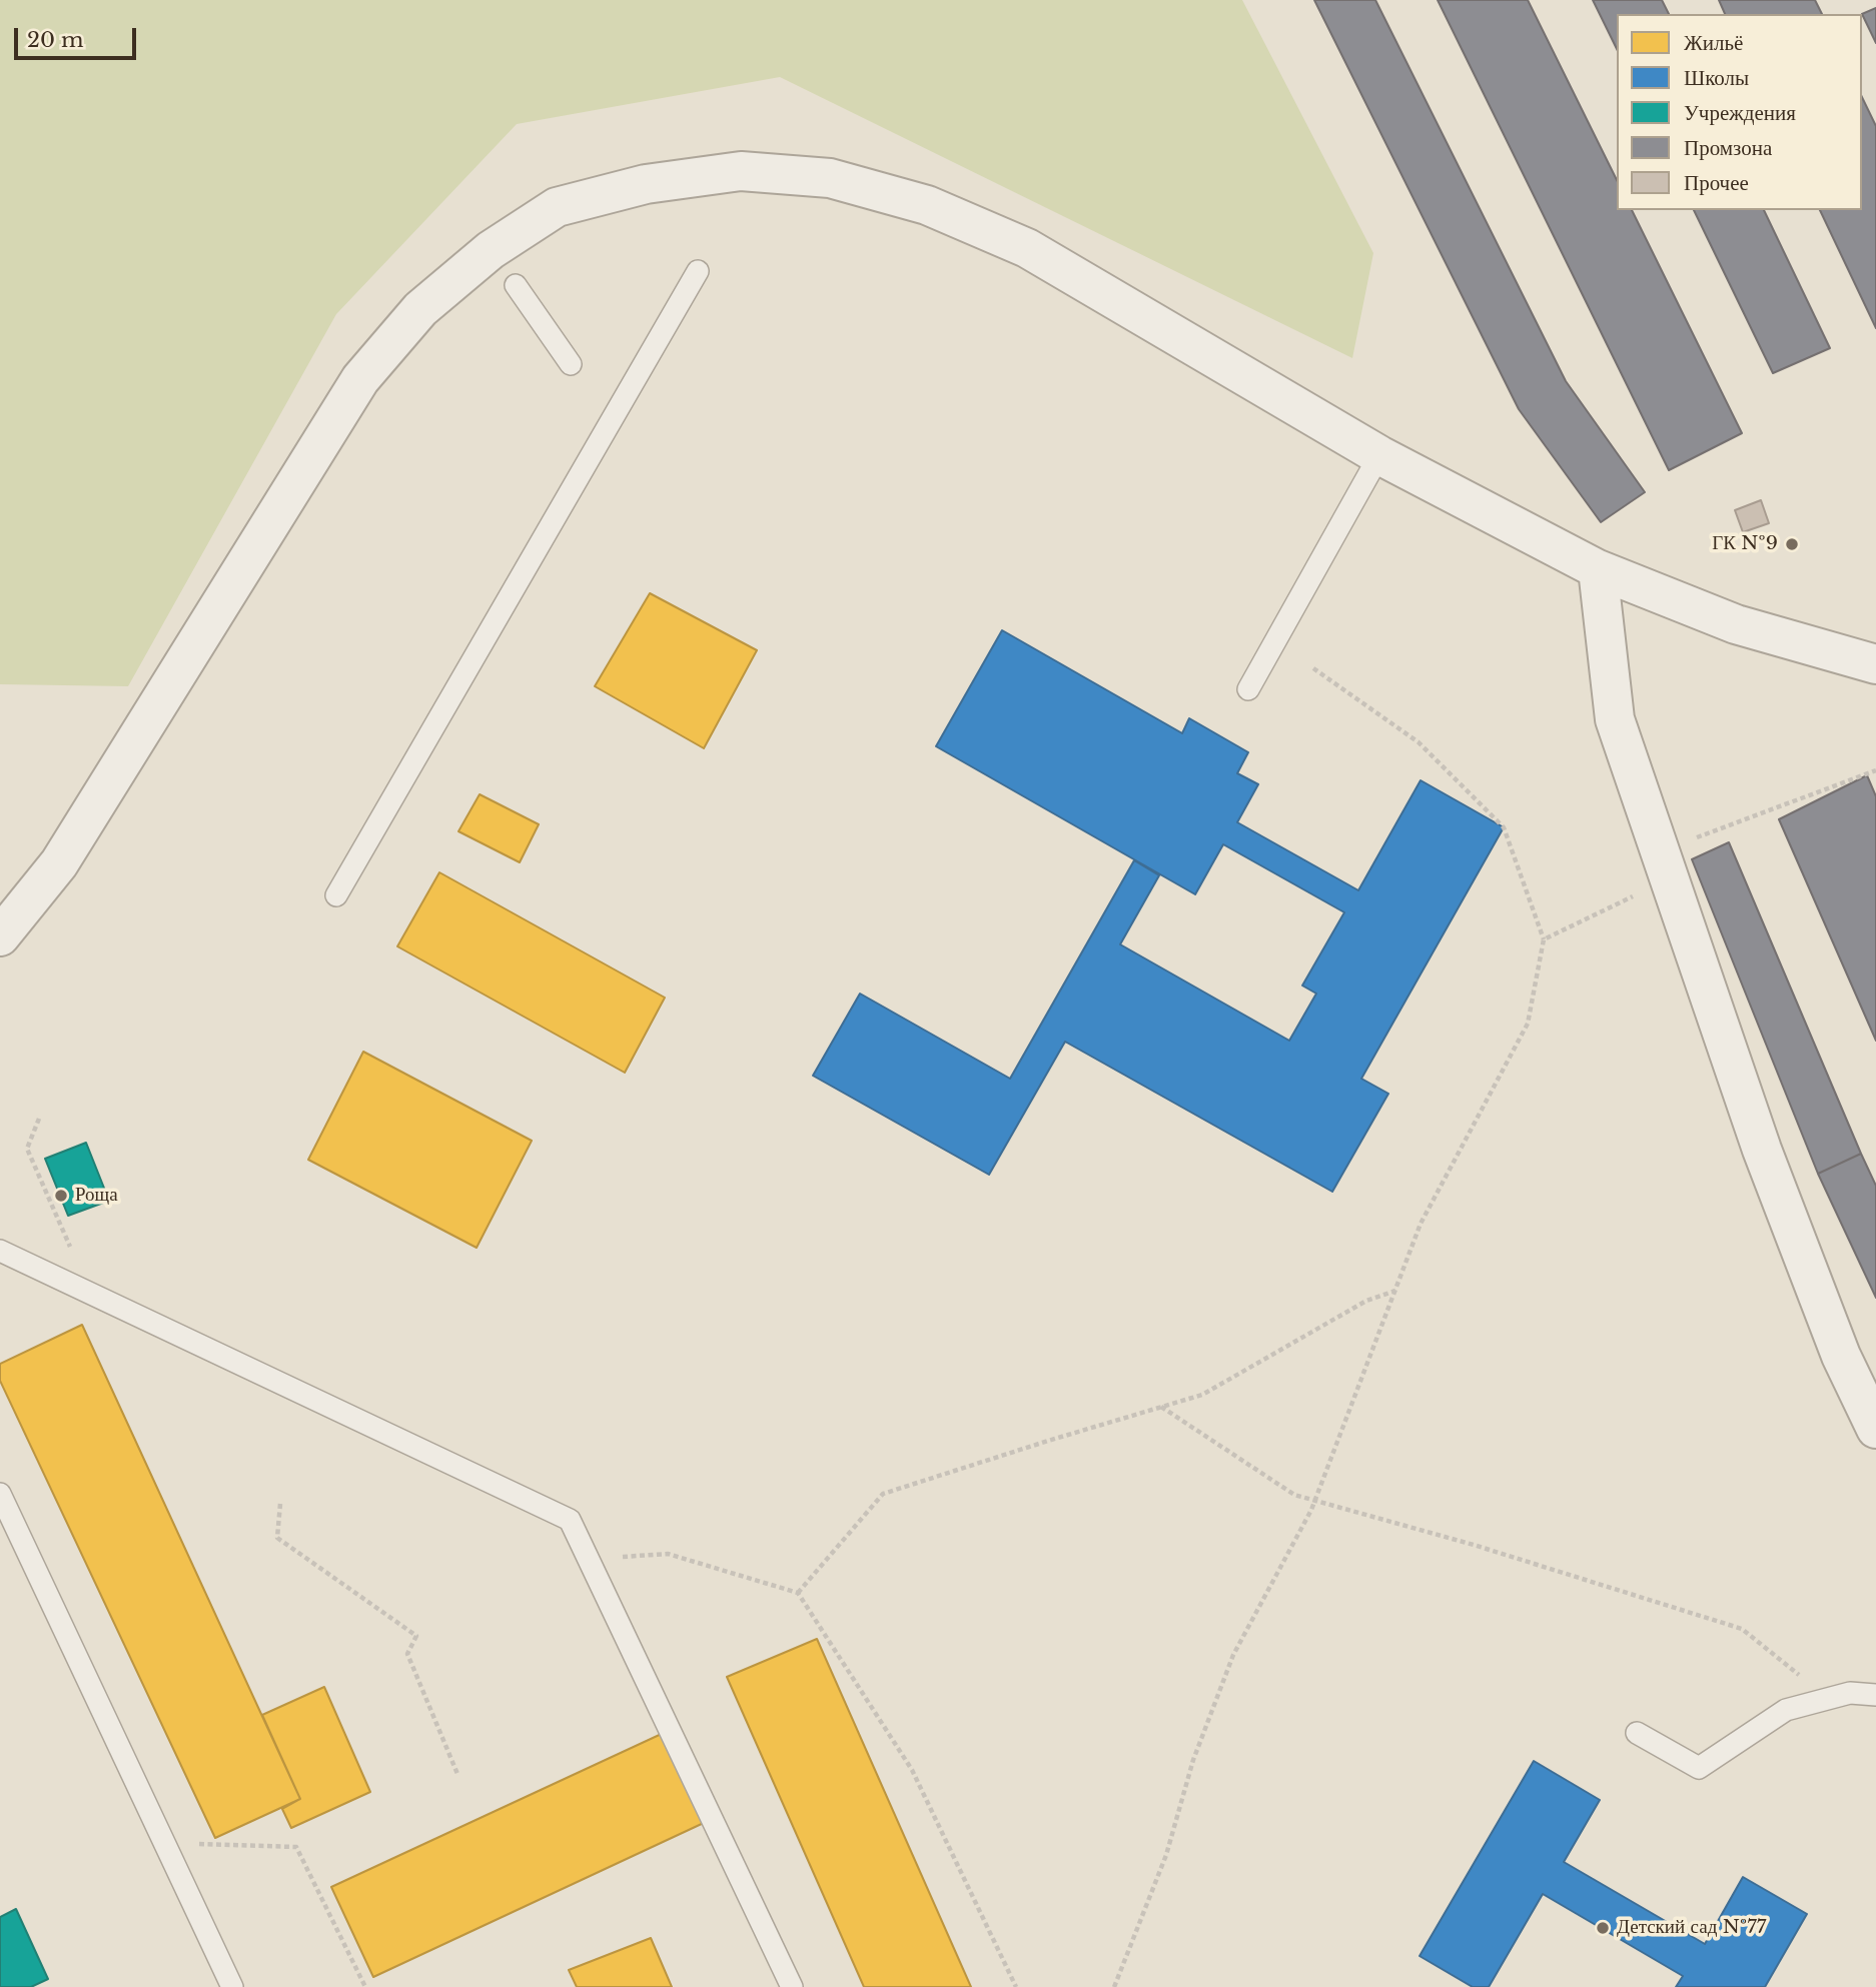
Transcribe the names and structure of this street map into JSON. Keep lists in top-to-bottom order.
{
  "places": ["ГК №9", "Роща", "Детский сад №77"],
  "legend": [
    "Жильё",
    "Школы",
    "Учреждения",
    "Промзона",
    "Прочее"
  ],
  "scale_bar": "20 m"
}
